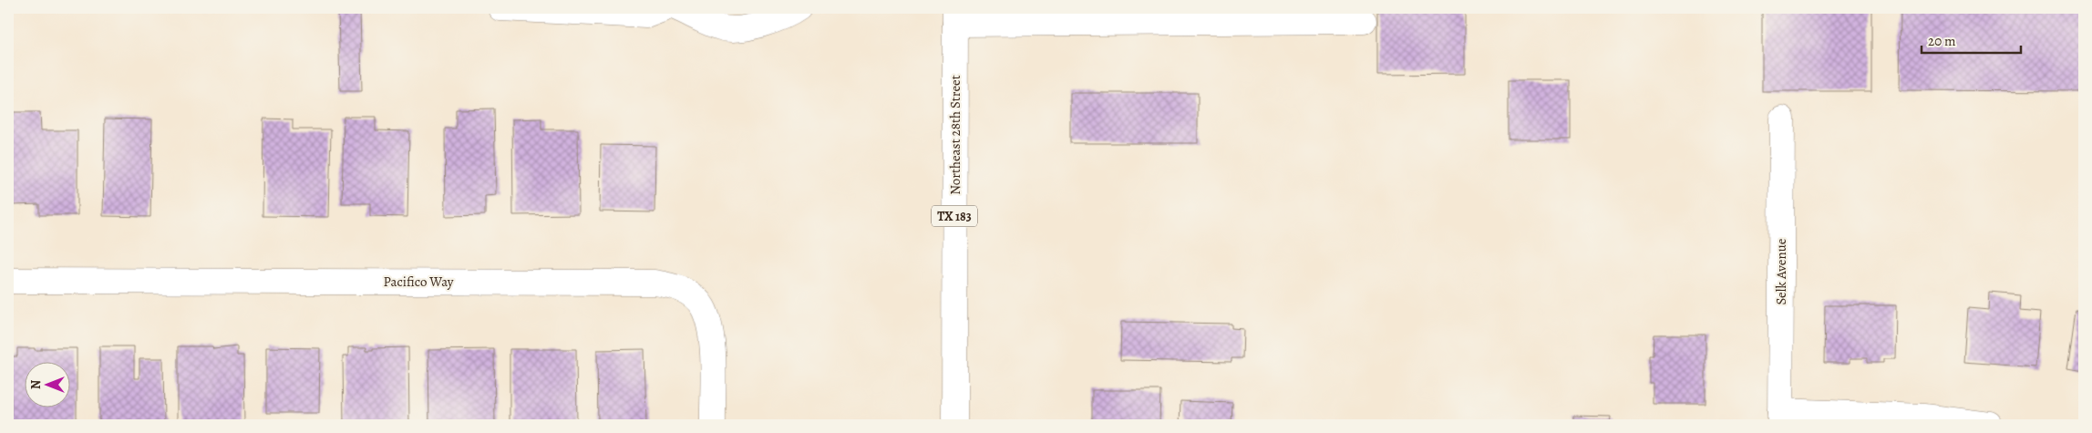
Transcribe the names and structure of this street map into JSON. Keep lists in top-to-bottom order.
{
  "streets": {
    "street": [
      "Northeast 28th Street",
      "TX 183",
      "Selk Avenue",
      "Pacifico Way"
    ]
  },
  "scale_bar": "20 m",
  "north": "left"
}
